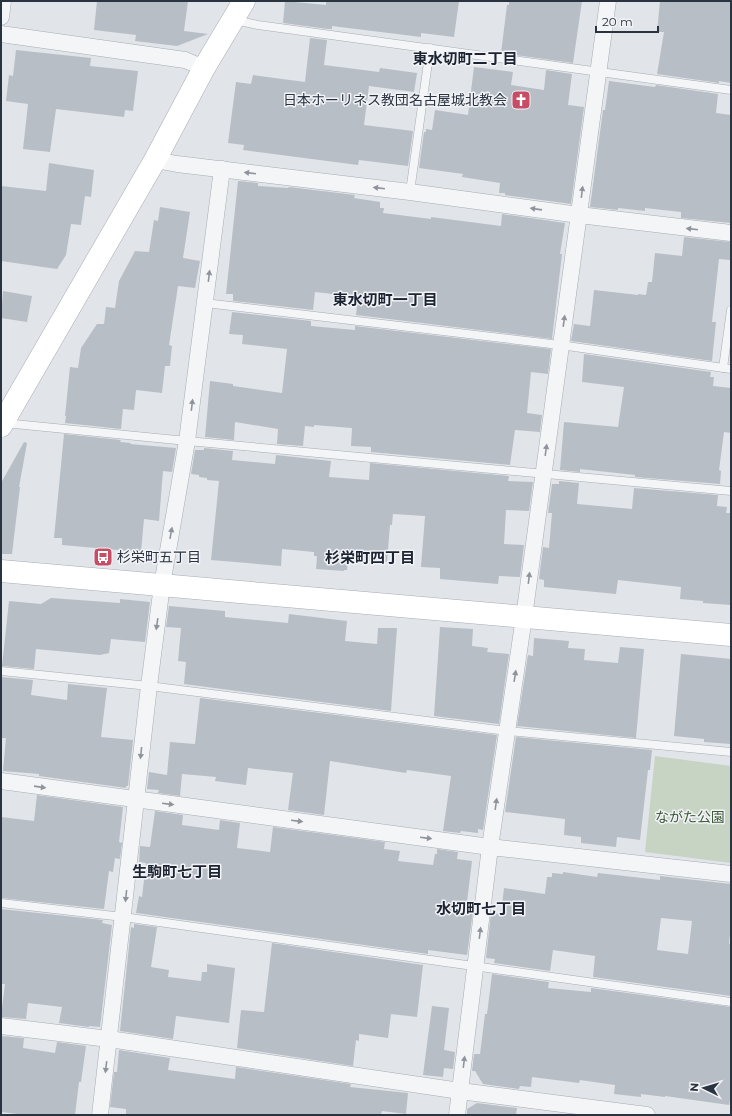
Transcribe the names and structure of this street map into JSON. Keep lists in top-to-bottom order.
{
  "districts": [
    "東水切町二丁目",
    "東水切町一丁目",
    "杉栄町四丁目",
    "生駒町七丁目",
    "水切町七丁目"
  ],
  "parks": ["ながた公園"],
  "places": {
    "church": ["日本ホーリネス教団名古屋城北教会"],
    "bus stop": ["杉栄町五丁目"]
  },
  "scale_bar": "20 m",
  "north": "left"
}
